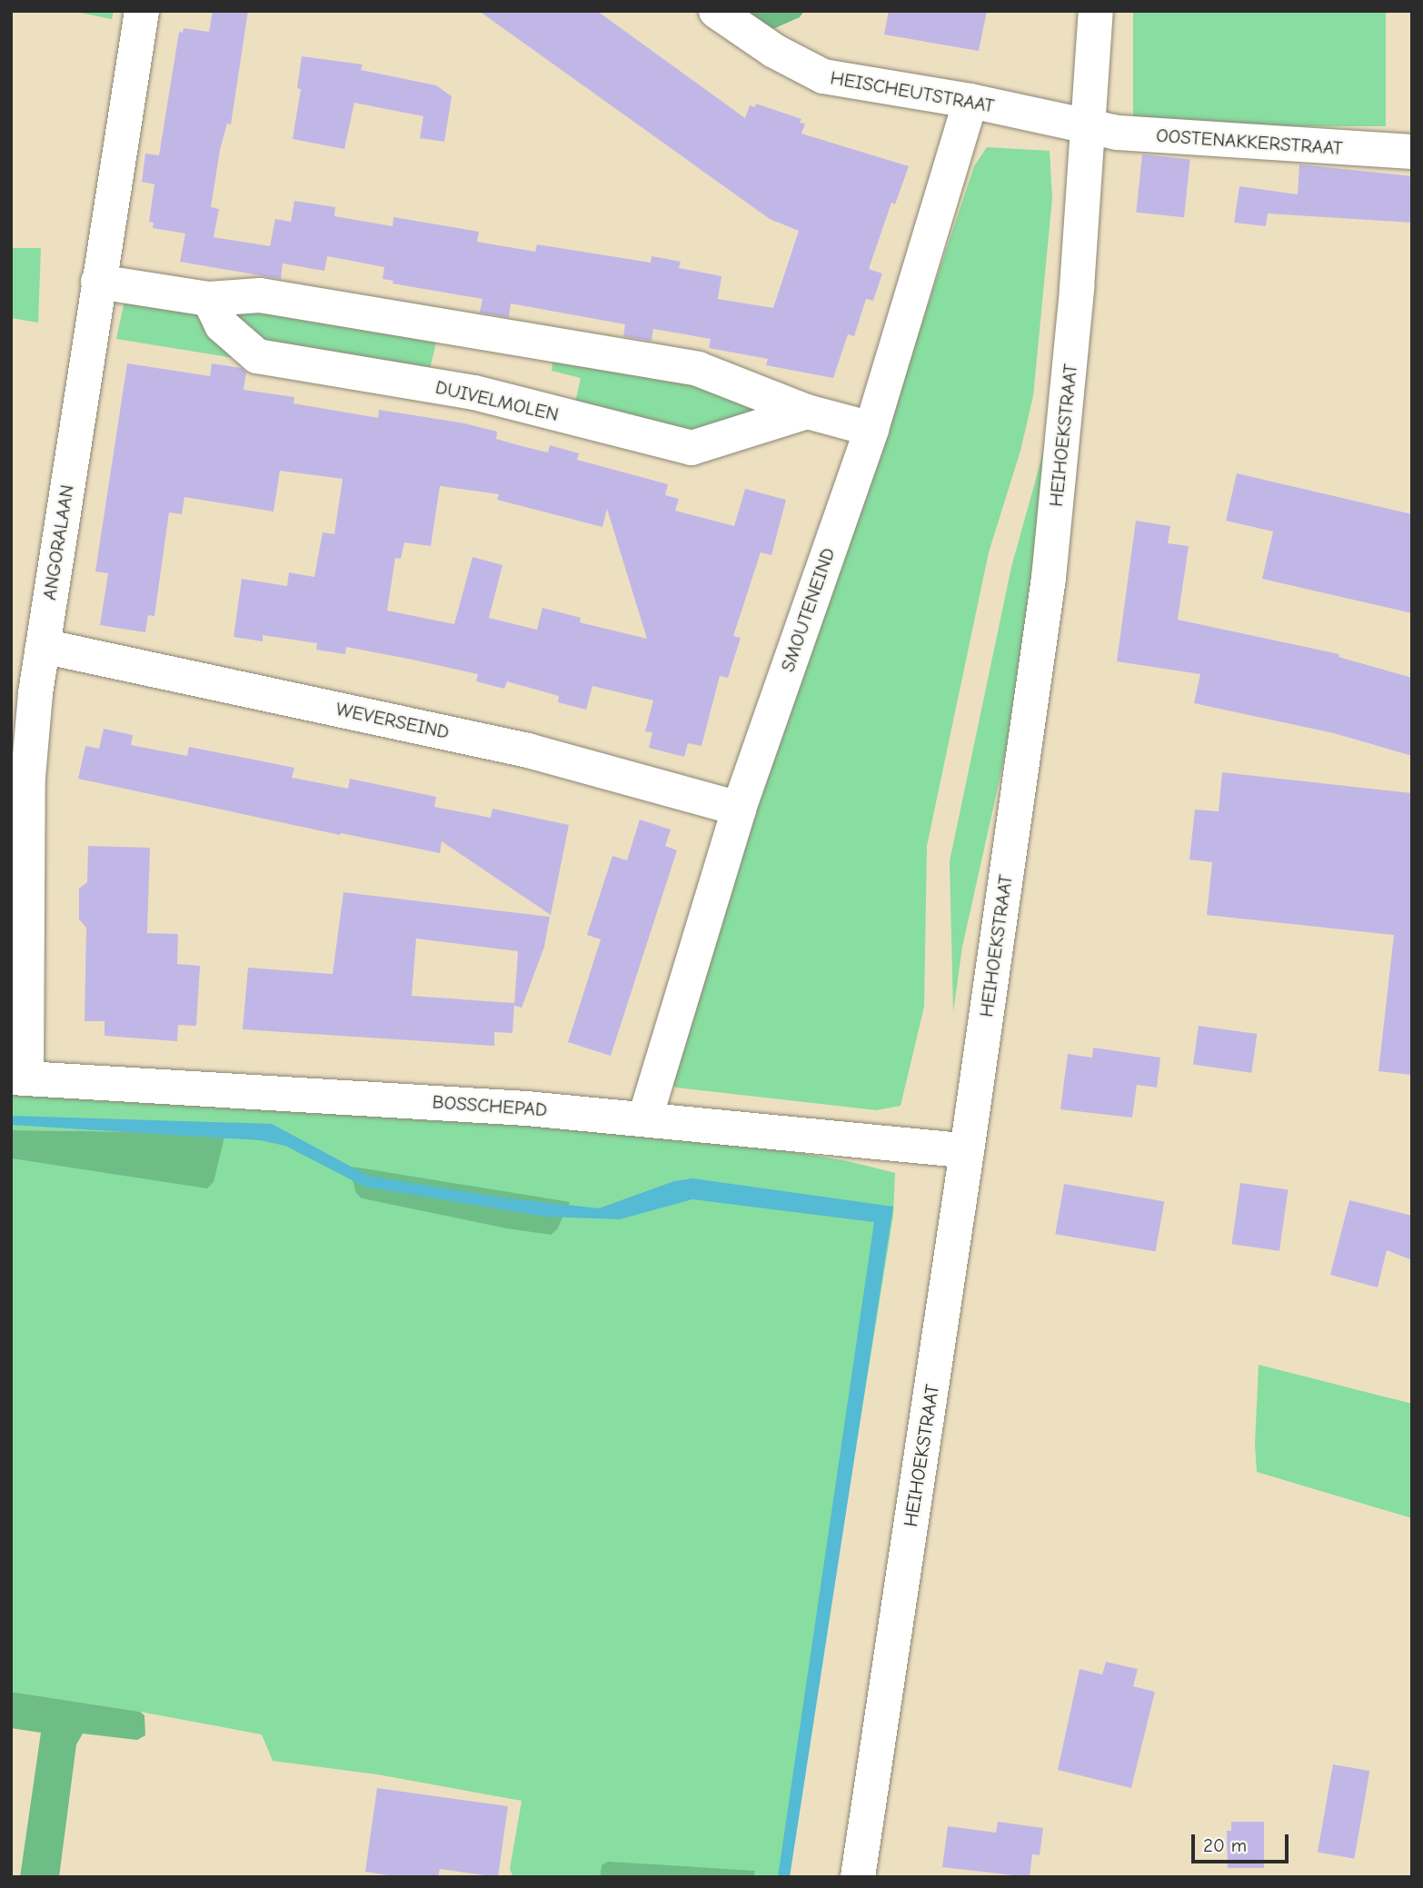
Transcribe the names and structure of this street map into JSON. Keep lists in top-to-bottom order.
{
  "streets": {
    "street": [
      "HEISCHEUTSTRAAT",
      "OOSTENAKKERSTRAAT",
      "DUIVELMOLEN",
      "HEIHOEKSTRAAT",
      "ANGORALAAN",
      "SMOUTENEIND",
      "WEVERSEIND",
      "BOSSCHEPAD"
    ]
  },
  "crossings": [
    ["HEISCHEUTSTRAAT", "OOSTENAKKERSTRAAT"],
    ["HEISCHEUTSTRAAT", "HEIHOEKSTRAAT"],
    ["HEISCHEUTSTRAAT", "SMOUTENEIND"],
    ["OOSTENAKKERSTRAAT", "HEIHOEKSTRAAT"],
    ["HEIHOEKSTRAAT", "BOSSCHEPAD"],
    ["ANGORALAAN", "WEVERSEIND"],
    ["ANGORALAAN", "BOSSCHEPAD"],
    ["SMOUTENEIND", "WEVERSEIND"],
    ["SMOUTENEIND", "BOSSCHEPAD"]
  ],
  "scale_bar": "20 m"
}
